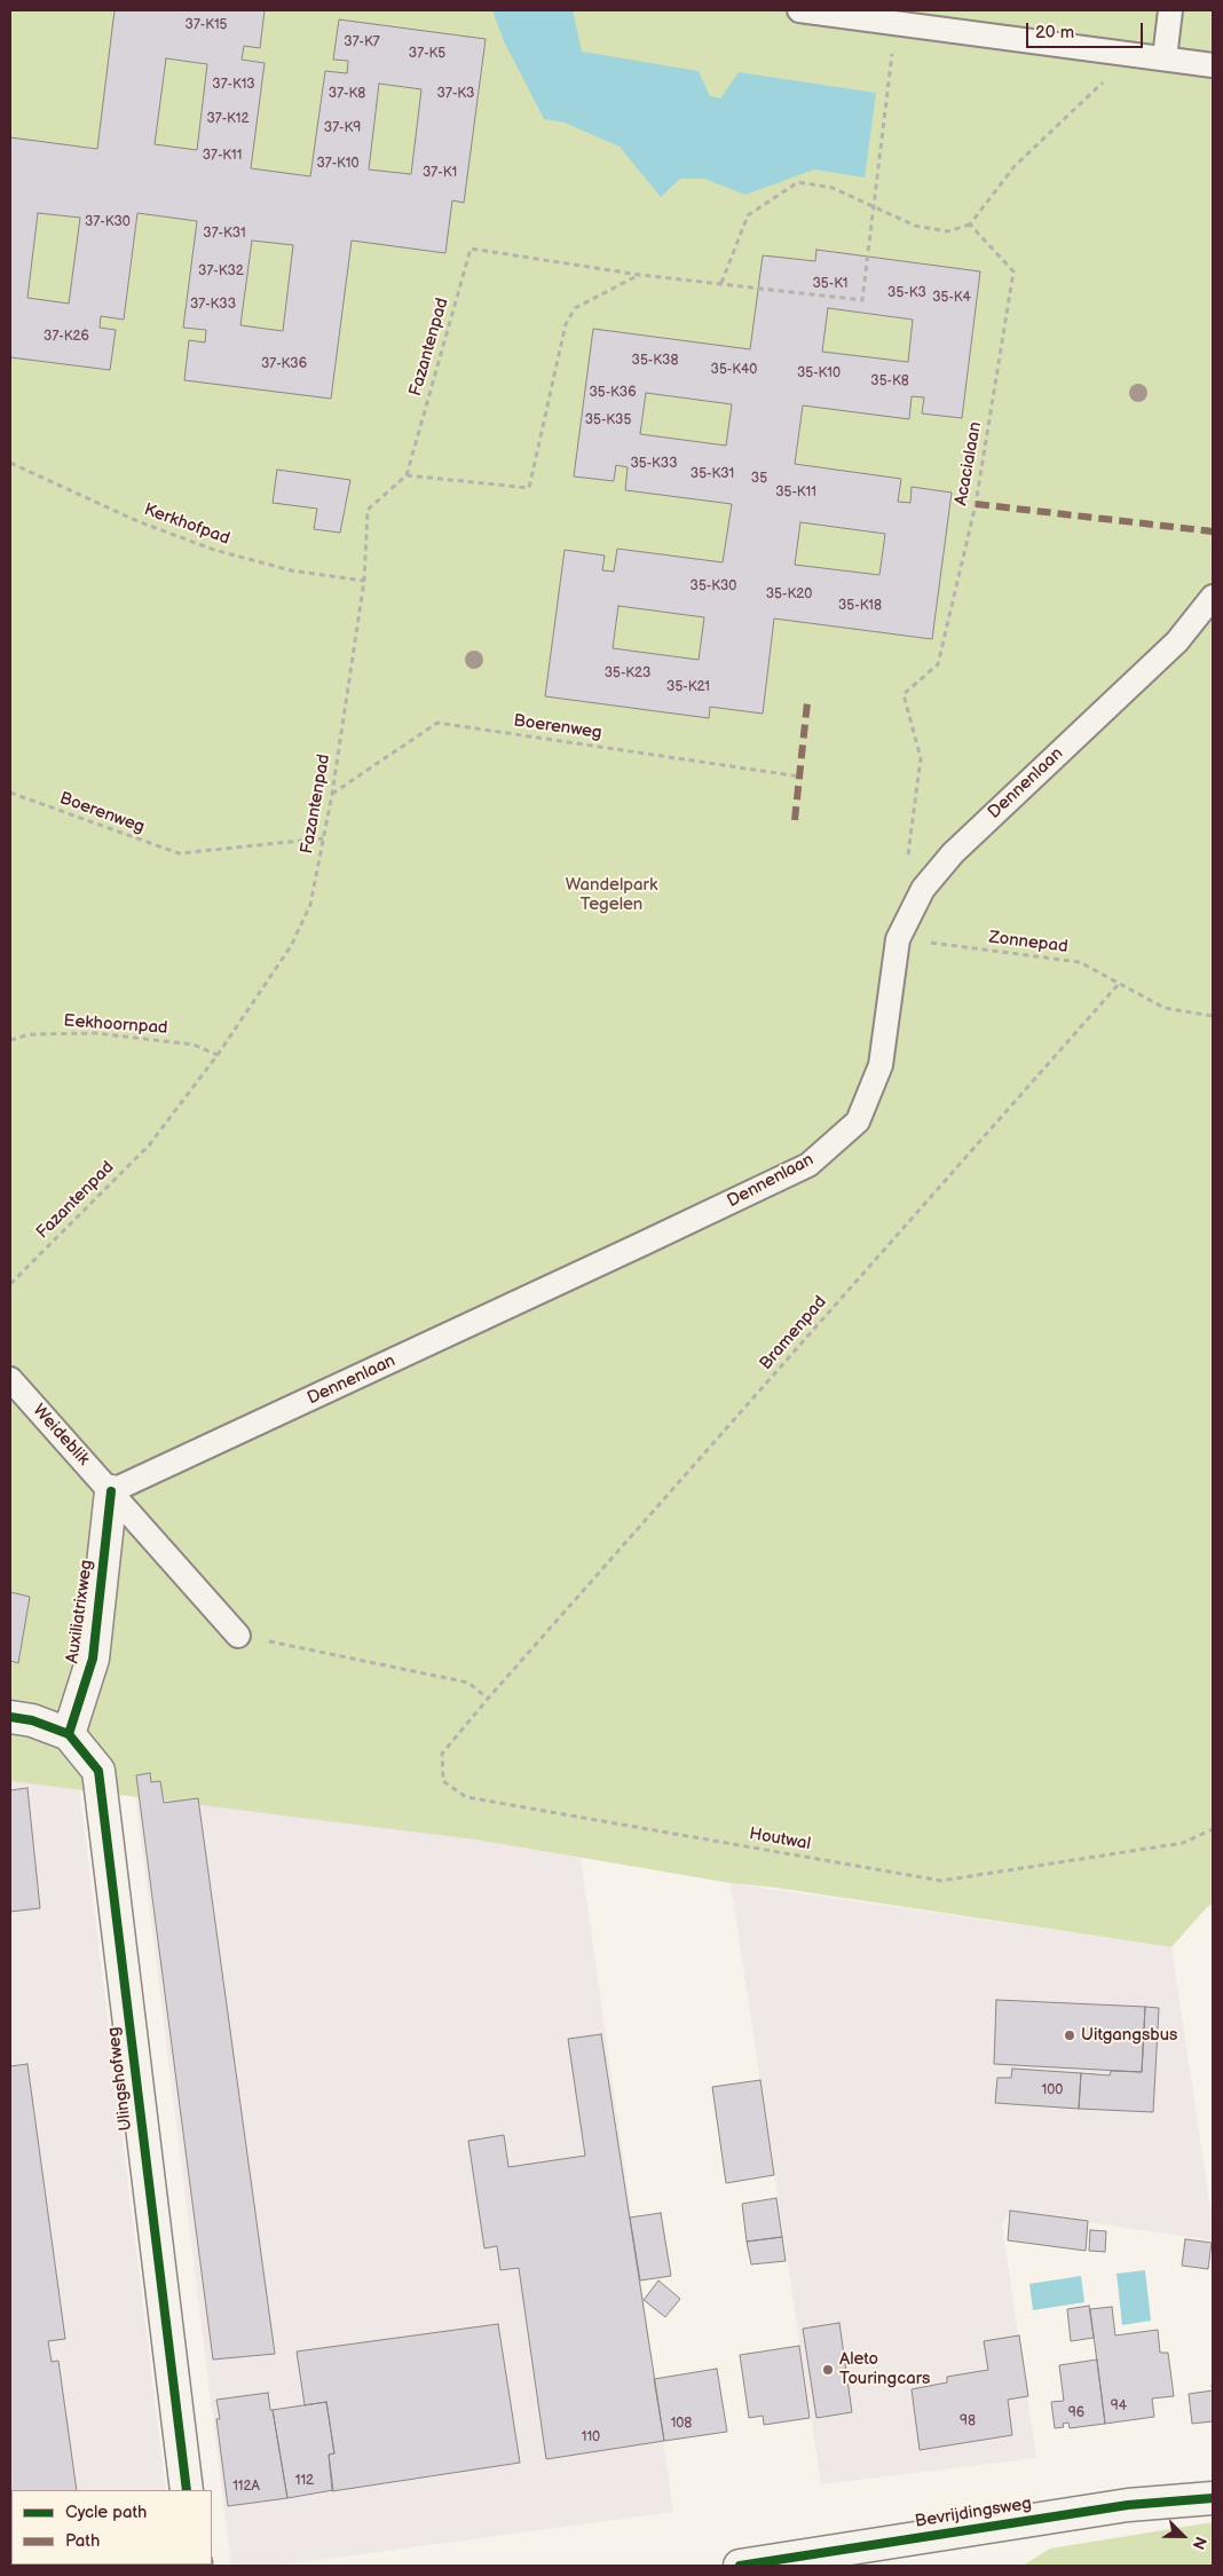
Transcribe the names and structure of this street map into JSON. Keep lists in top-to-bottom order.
{
  "streets": {
    "street": ["Auxiliatrixweg", "Ulingshofweg", "Bevrijdingsweg"],
    "lane": ["Dennenlaan", "Weideblik"],
    "path": [
      "Fazantenpad",
      "Acacialaan",
      "Kerkhofpad",
      "Boerenweg",
      "Zonnepad",
      "Eekhoornpad",
      "Bramenpad",
      "Houtwal"
    ]
  },
  "crossings": [
    ["Fazantenpad", "Kerkhofpad"],
    ["Fazantenpad", "Boerenweg"],
    ["Fazantenpad", "Eekhoornpad"],
    ["Dennenlaan", "Zonnepad"],
    ["Dennenlaan", "Weideblik"],
    ["Dennenlaan", "Auxiliatrixweg"],
    ["Zonnepad", "Bramenpad"],
    ["Bramenpad", "Houtwal"],
    ["Weideblik", "Auxiliatrixweg"],
    ["Auxiliatrixweg", "Ulingshofweg"]
  ],
  "parks": ["Wandelpark Tegelen"],
  "places": ["Uitgangsbus", "Aleto Touringcars"],
  "house_numbers": [
    "37-K15",
    "37-K7",
    "37-K5",
    "37-K13",
    "37-K8",
    "37-K3",
    "37-K12",
    "37-K9",
    "37-K11",
    "37-K10",
    "37-K1",
    "37-K30",
    "37-K31",
    "37-K32",
    "35-K1",
    "35-K3",
    "35-K4",
    "37-K33",
    "37-K26",
    "35-K38",
    "37-K36",
    "35-K40",
    "35-K10",
    "35-K8",
    "35-K36",
    "35-K35",
    "35-K33",
    "35-K31",
    "35",
    "35-K11",
    "35-K30",
    "35-K20",
    "35-K18",
    "35-K23",
    "35-K21",
    "100",
    "94",
    "96",
    "98",
    "108",
    "110",
    "112",
    "112A"
  ],
  "legend": ["Cycle path", "Path"],
  "scale_bar": "20 m",
  "north": "bottom right"
}
